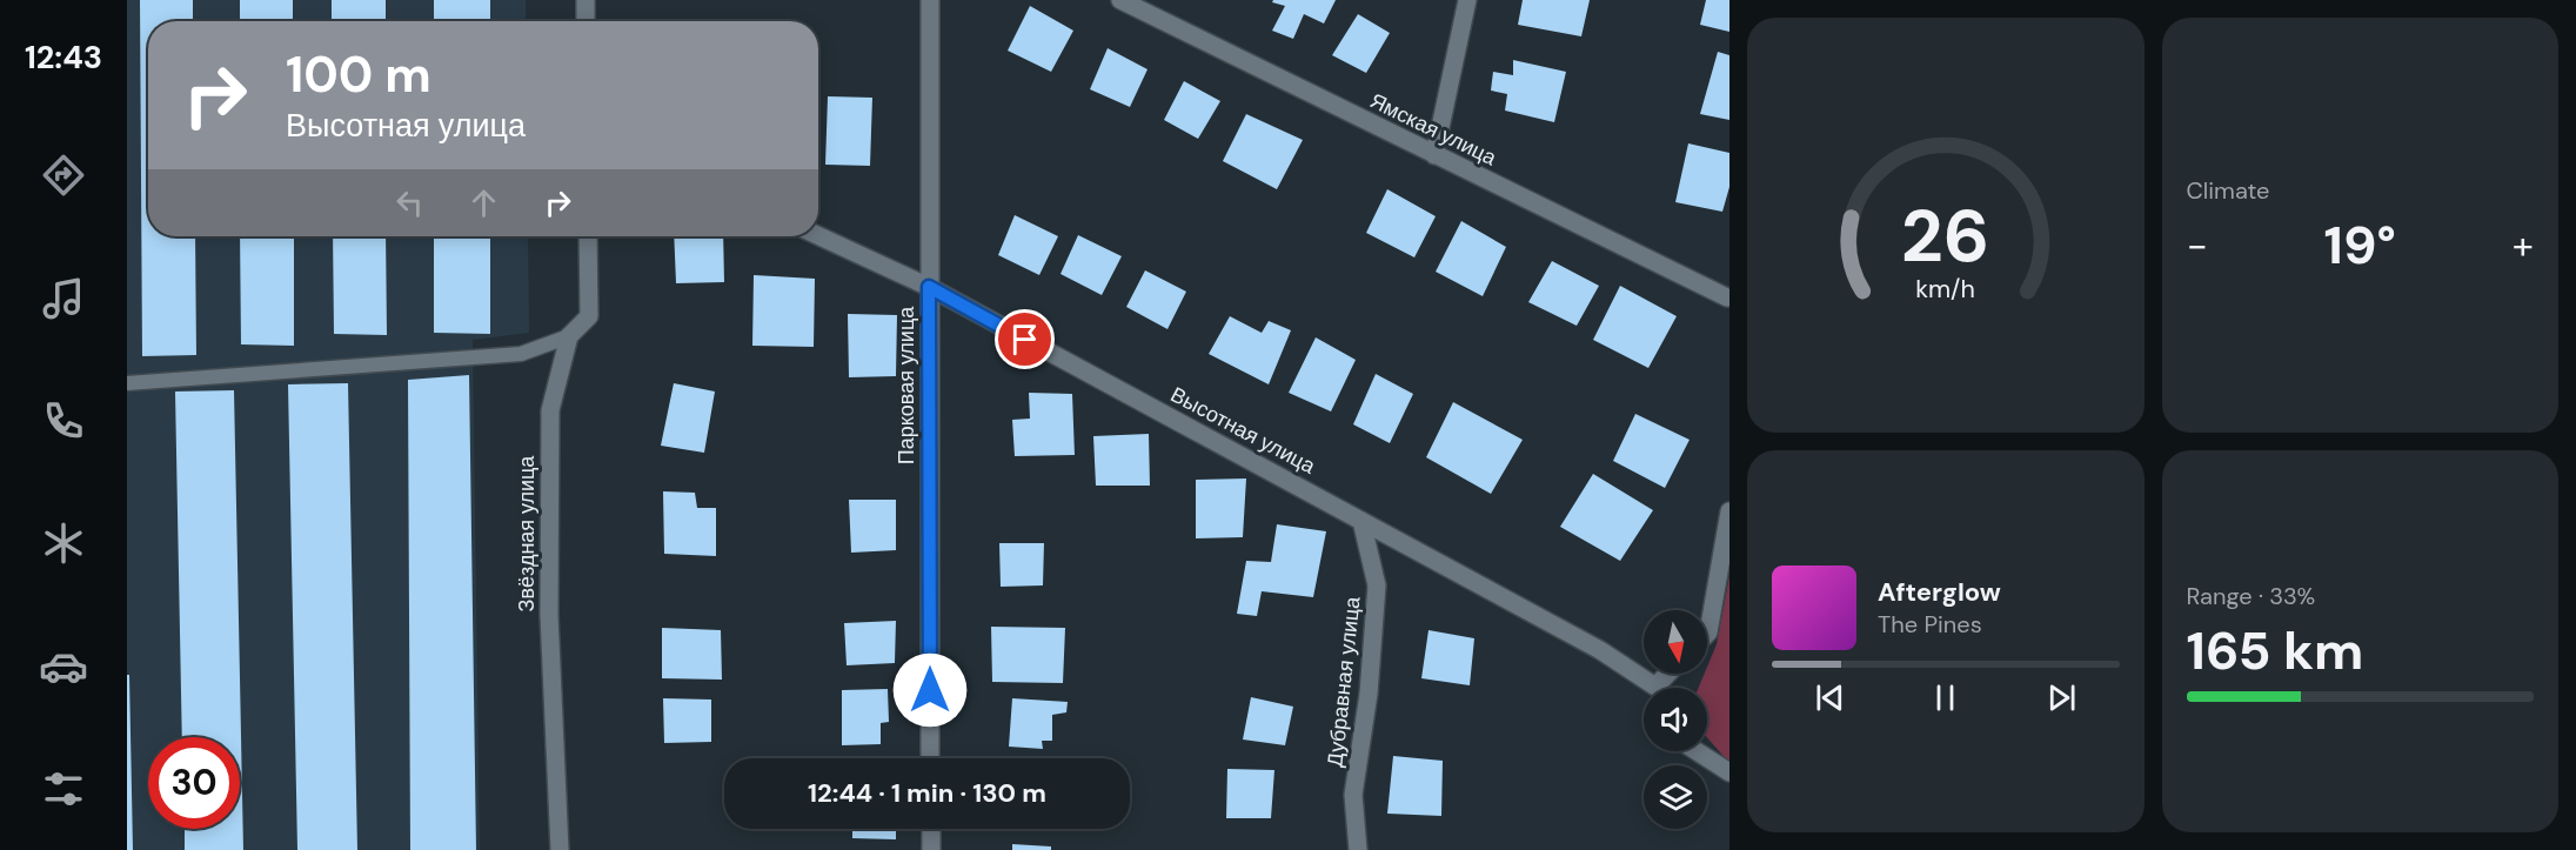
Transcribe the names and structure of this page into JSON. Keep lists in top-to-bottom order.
{
  "streets": {
    "street": [
      "Ямская улица",
      "Парковая улица",
      "Высотная улица",
      "Звёздная улица",
      "Дубравная улица"
    ]
  },
  "crossings": [
    ["Парковая улица", "Высотная улица"],
    ["Высотная улица", "Дубравная улица"]
  ],
  "north": "bottom",
  "page": {
    "tabs": "12:43",
    "tile": [
      "Climate",
      ["Range · 33%", "165 km"]
    ],
    "turn": ["100 m", "Высотная улица"],
    "heat": ["−", "19°", "+"],
    "song": ["Afterglow", "The Pines"],
    "limit": "30",
    "trip": "12:44 · 1 min · 130 m",
    "gauge": ["26", "km/h"]
  }
}
